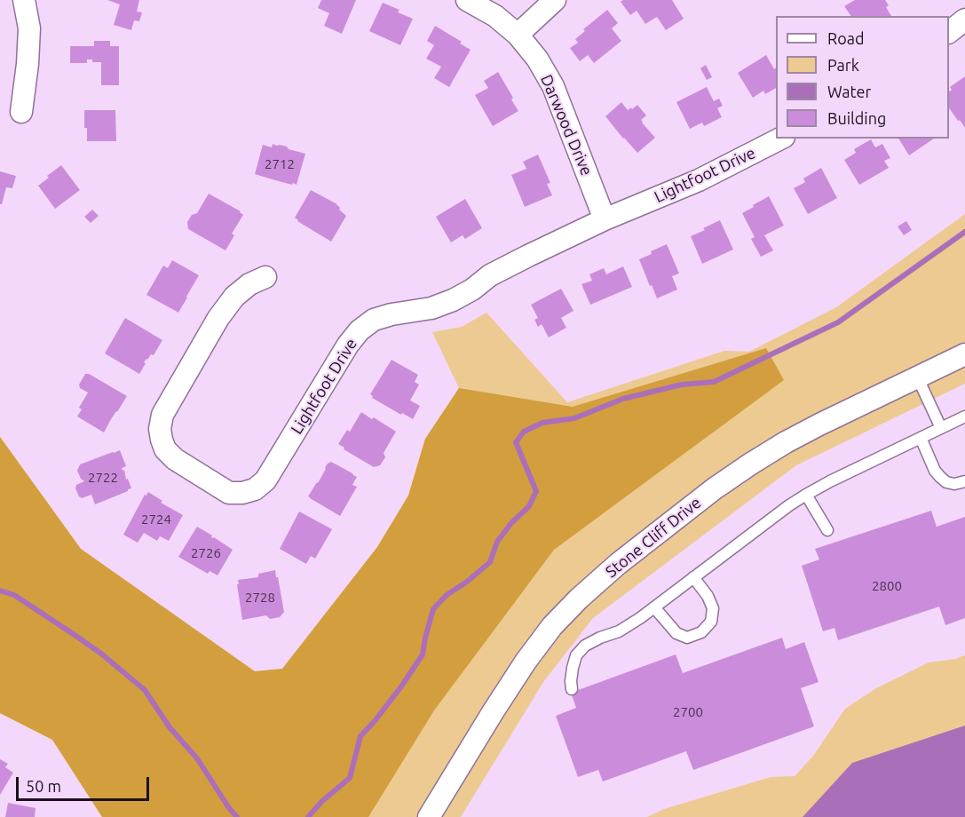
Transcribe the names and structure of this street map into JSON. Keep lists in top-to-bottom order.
{
  "streets": {
    "street": ["Darwood Drive", "Lightfoot Drive", "Stone Cliff Drive"]
  },
  "crossings": [
    ["Darwood Drive", "Lightfoot Drive"]
  ],
  "house_numbers": [
    "2712",
    "2722",
    "2724",
    "2726",
    "2800",
    "2728",
    "2700"
  ],
  "legend": [
    "Road",
    "Park",
    "Water",
    "Building"
  ],
  "scale_bar": "50 m"
}
